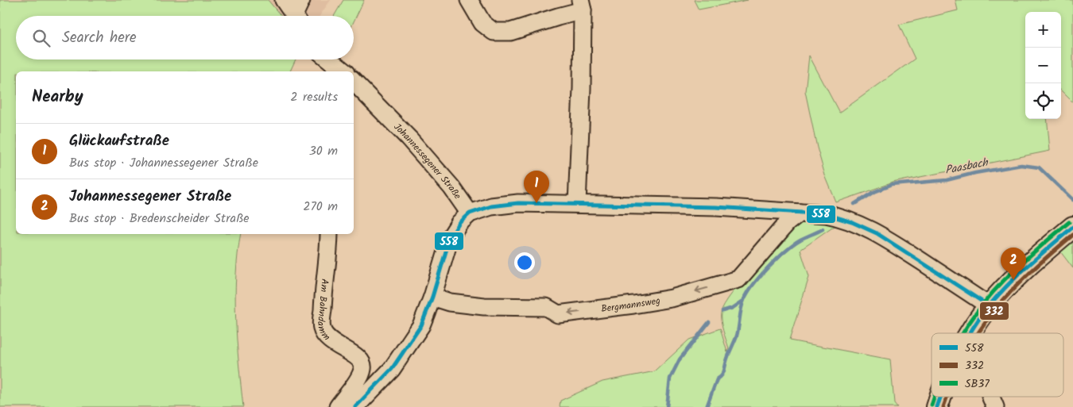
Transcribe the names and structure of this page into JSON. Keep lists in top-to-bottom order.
{
  "streets": {
    "street": ["Johannessegener Straße", "Bergmannsweg", "Am Bahndamm"]
  },
  "water": ["Paasbach"],
  "lines": ["transit line 558", "transit line SB37", "transit line 332"],
  "legend": ["558", "332", "SB37"],
  "page": {
    "map_buttons": ["+", "−"],
    "search": "Search here",
    "heading": ["Nearby", "2 results"],
    "list": [
      {
        "mark": "1",
        "name": "Glückaufstraße",
        "note": "Bus stop · Johannessegener Straße",
        "value": "30 m"
      },
      {
        "mark": "2",
        "name": "Johannessegener Straße",
        "note": "Bus stop · Bredenscheider Straße",
        "value": "270 m"
      }
    ],
    "pins": ["1", "2"]
  }
}
